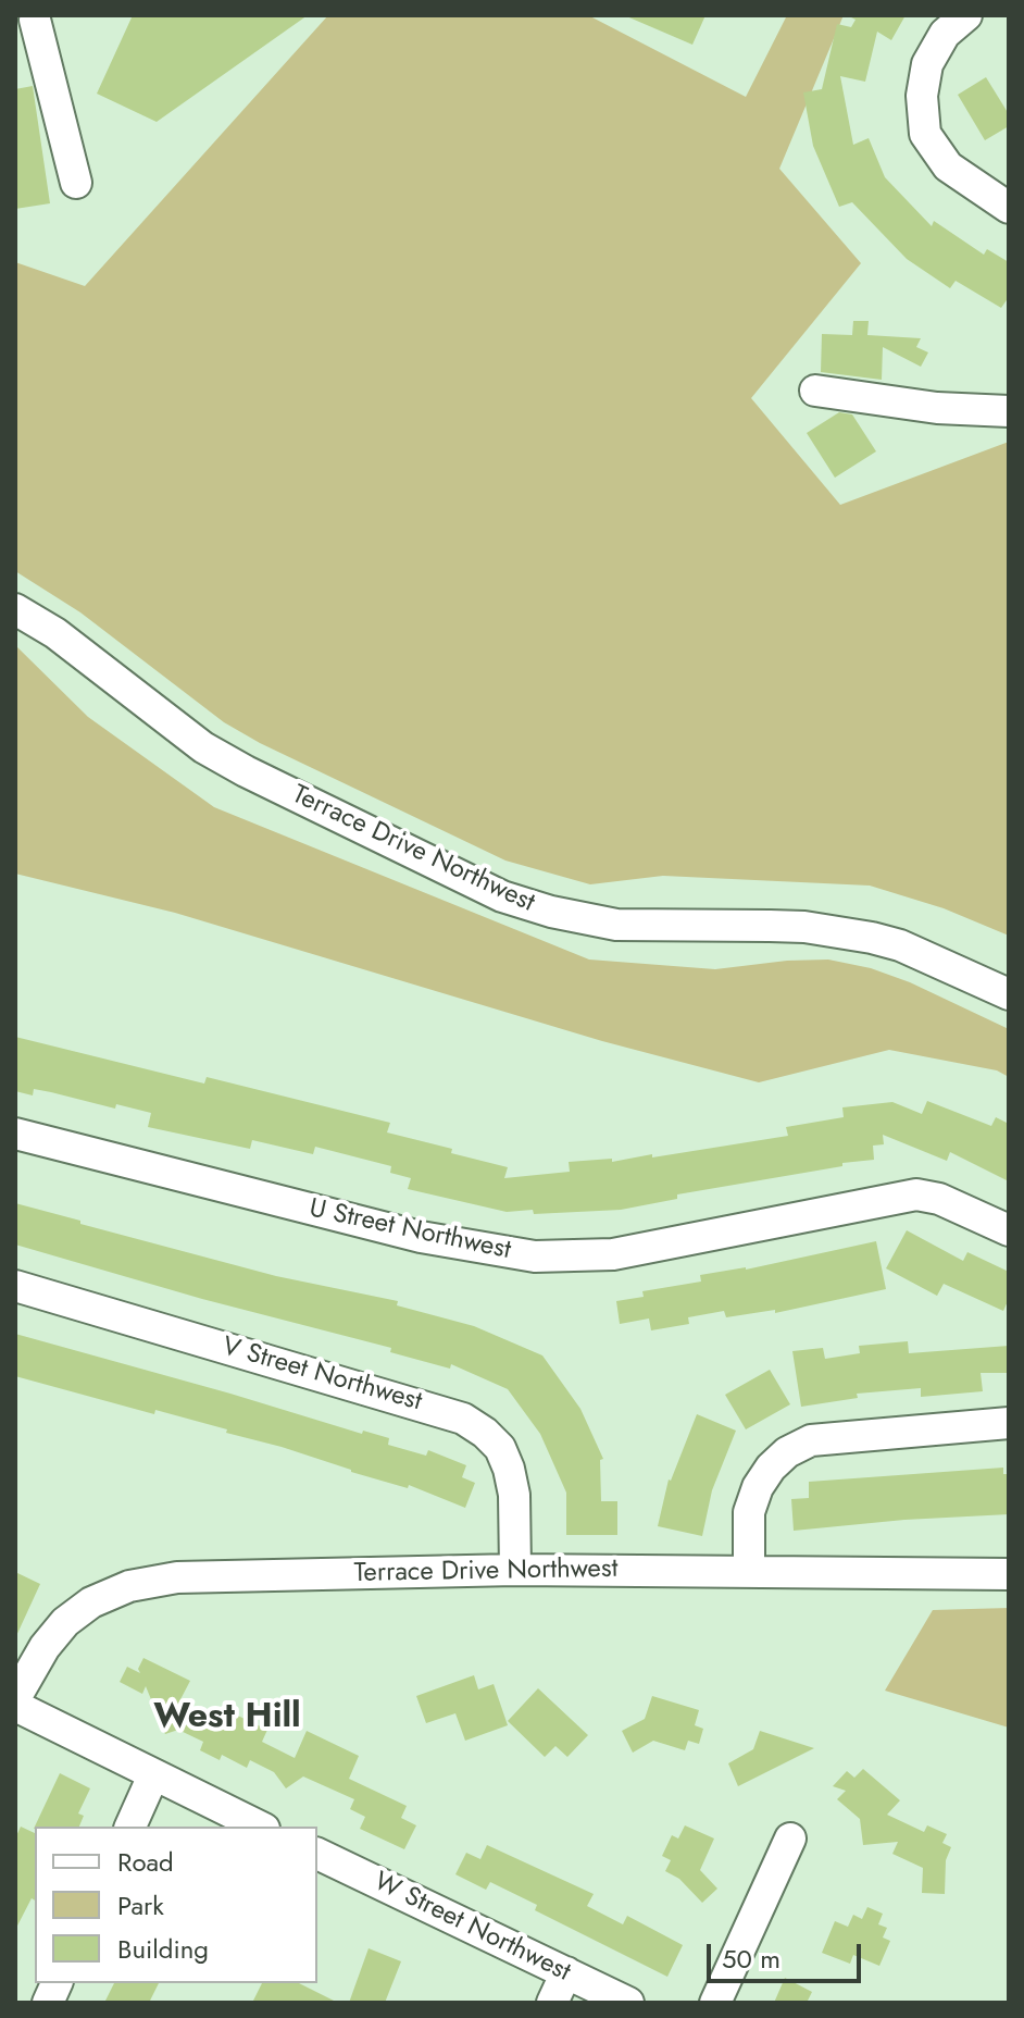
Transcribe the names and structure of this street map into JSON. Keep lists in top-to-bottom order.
{
  "streets": {
    "street": [
      "Terrace Drive Northwest",
      "U Street Northwest",
      "V Street Northwest",
      "W Street Northwest"
    ]
  },
  "crossings": [
    ["Terrace Drive Northwest", "V Street Northwest"]
  ],
  "districts": ["West Hill"],
  "legend": ["Road", "Park", "Building"],
  "scale_bar": "50 m"
}
